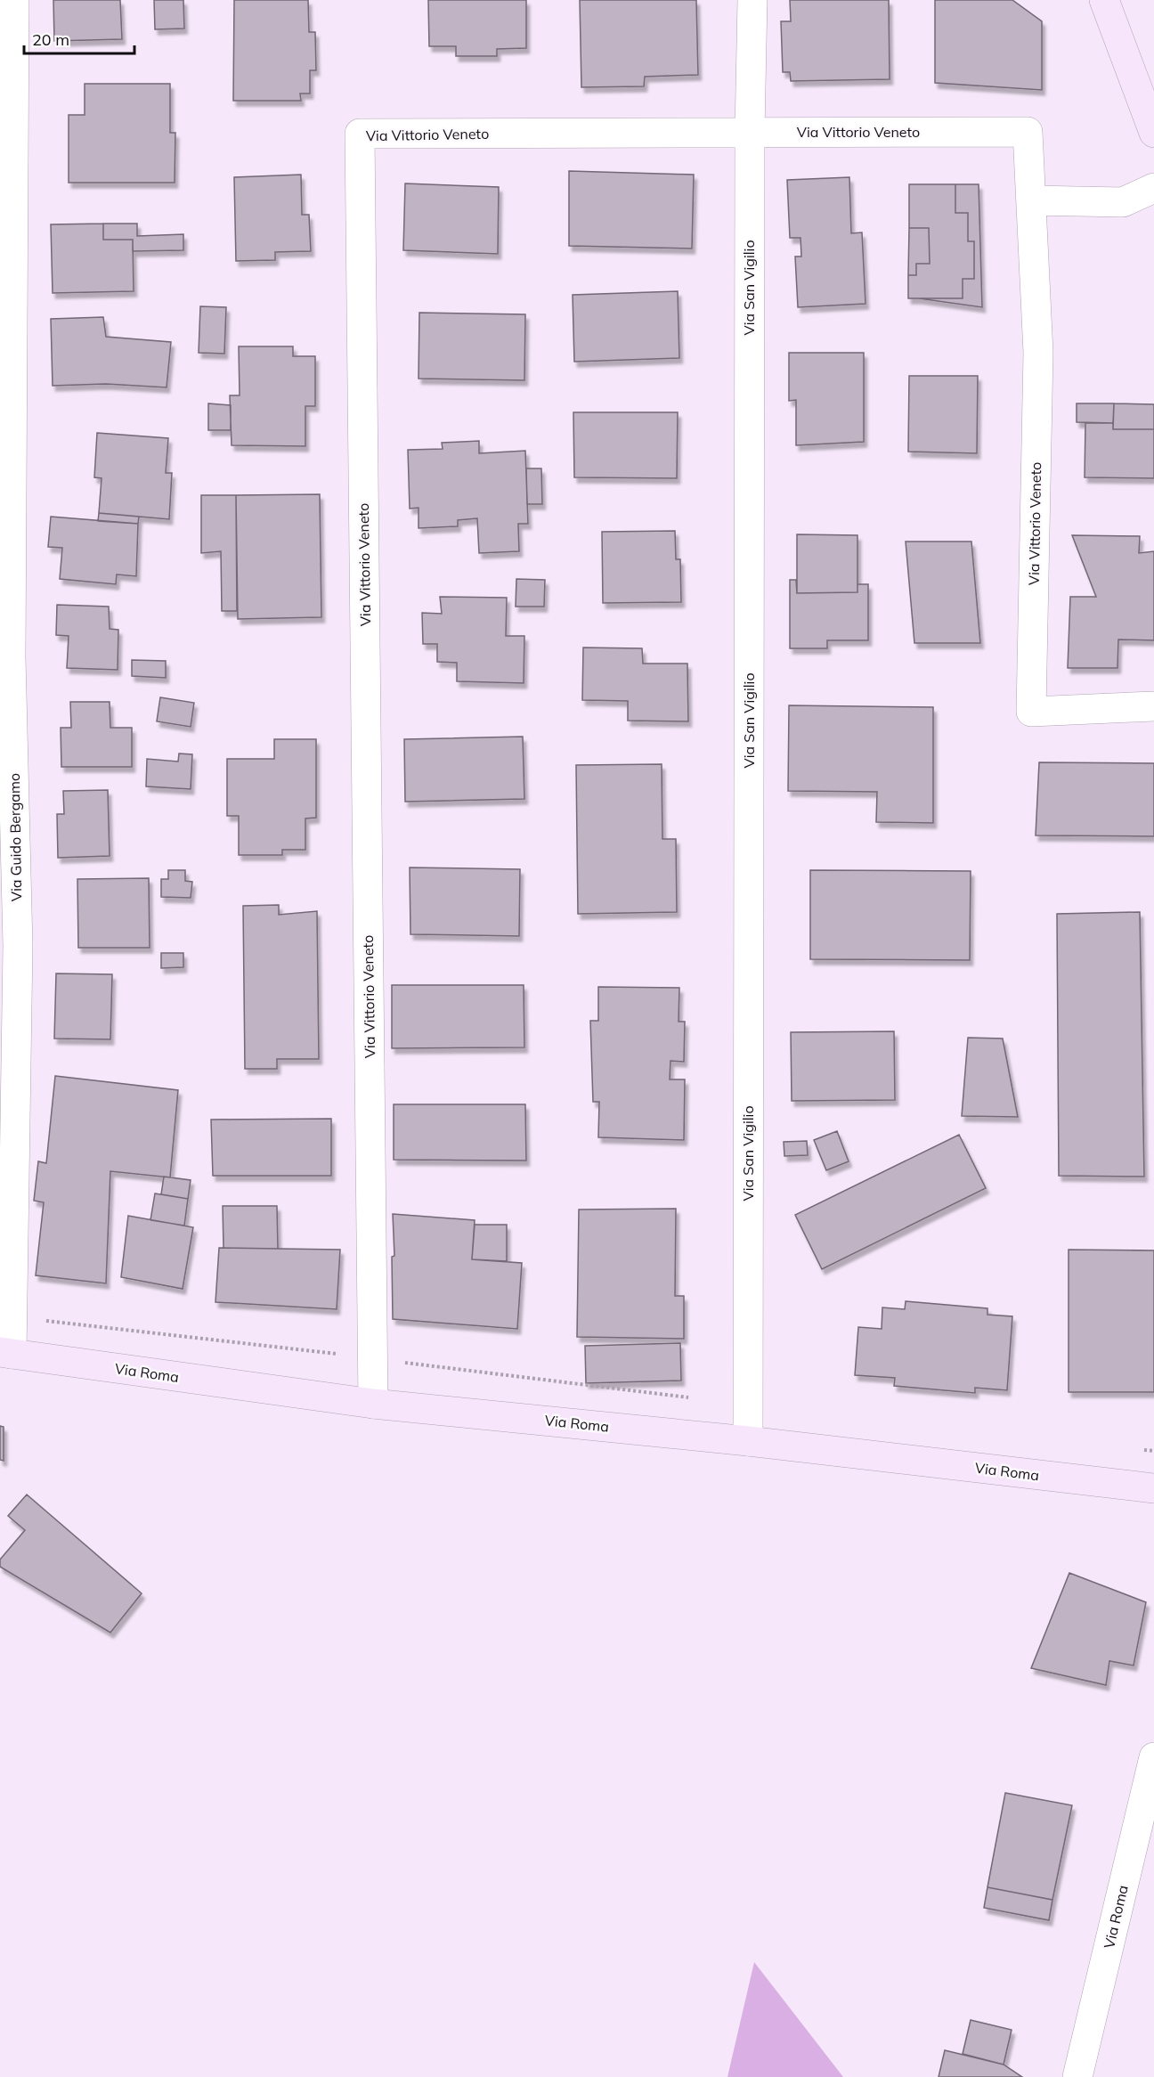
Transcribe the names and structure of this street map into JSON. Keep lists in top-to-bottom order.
{
  "streets": {
    "street": [
      "Via Vittorio Veneto",
      "Via San Vigilio",
      "Via Guido Bergamo",
      "Via Roma"
    ]
  },
  "crossings": [
    ["Via Vittorio Veneto", "Via San Vigilio"],
    ["Via Vittorio Veneto", "Via Roma"],
    ["Via San Vigilio", "Via Roma"],
    ["Via Guido Bergamo", "Via Roma"]
  ],
  "scale_bar": "20 m"
}
